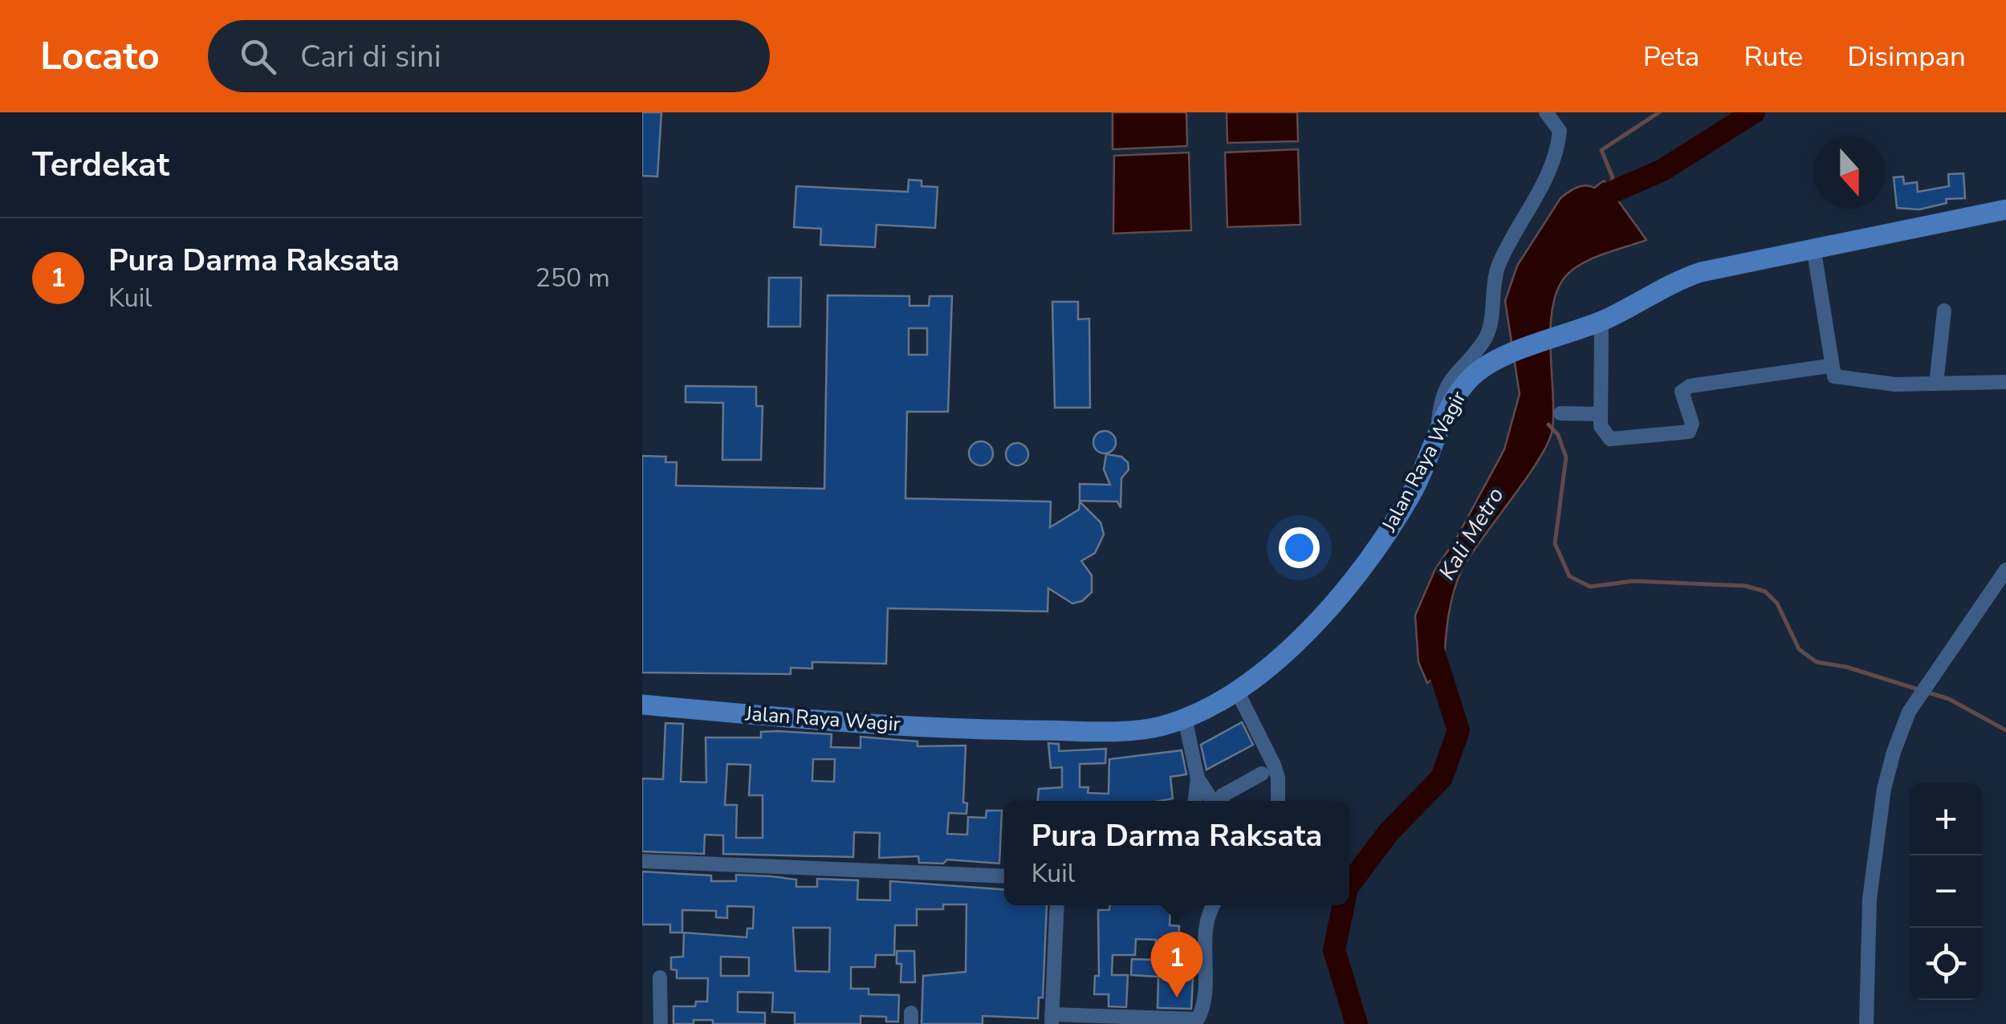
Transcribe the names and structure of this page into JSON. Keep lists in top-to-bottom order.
{
  "streets": {
    "main road": ["Jalan Raya Wagir"]
  },
  "water": ["Kali Metro"],
  "north": "bottom",
  "page": {
    "header": "Locato",
    "search": "Cari di sini",
    "nav": ["Peta", "Rute", "Disimpan"],
    "heading": "Terdekat",
    "list": [
      {
        "mark": "1",
        "name": "Pura Darma Raksata",
        "note": "Kuil",
        "value": "250 m"
      }
    ],
    "map_buttons": ["+", "−"],
    "popup": ["Pura Darma Raksata", "Kuil"],
    "pins": "1"
  }
}
